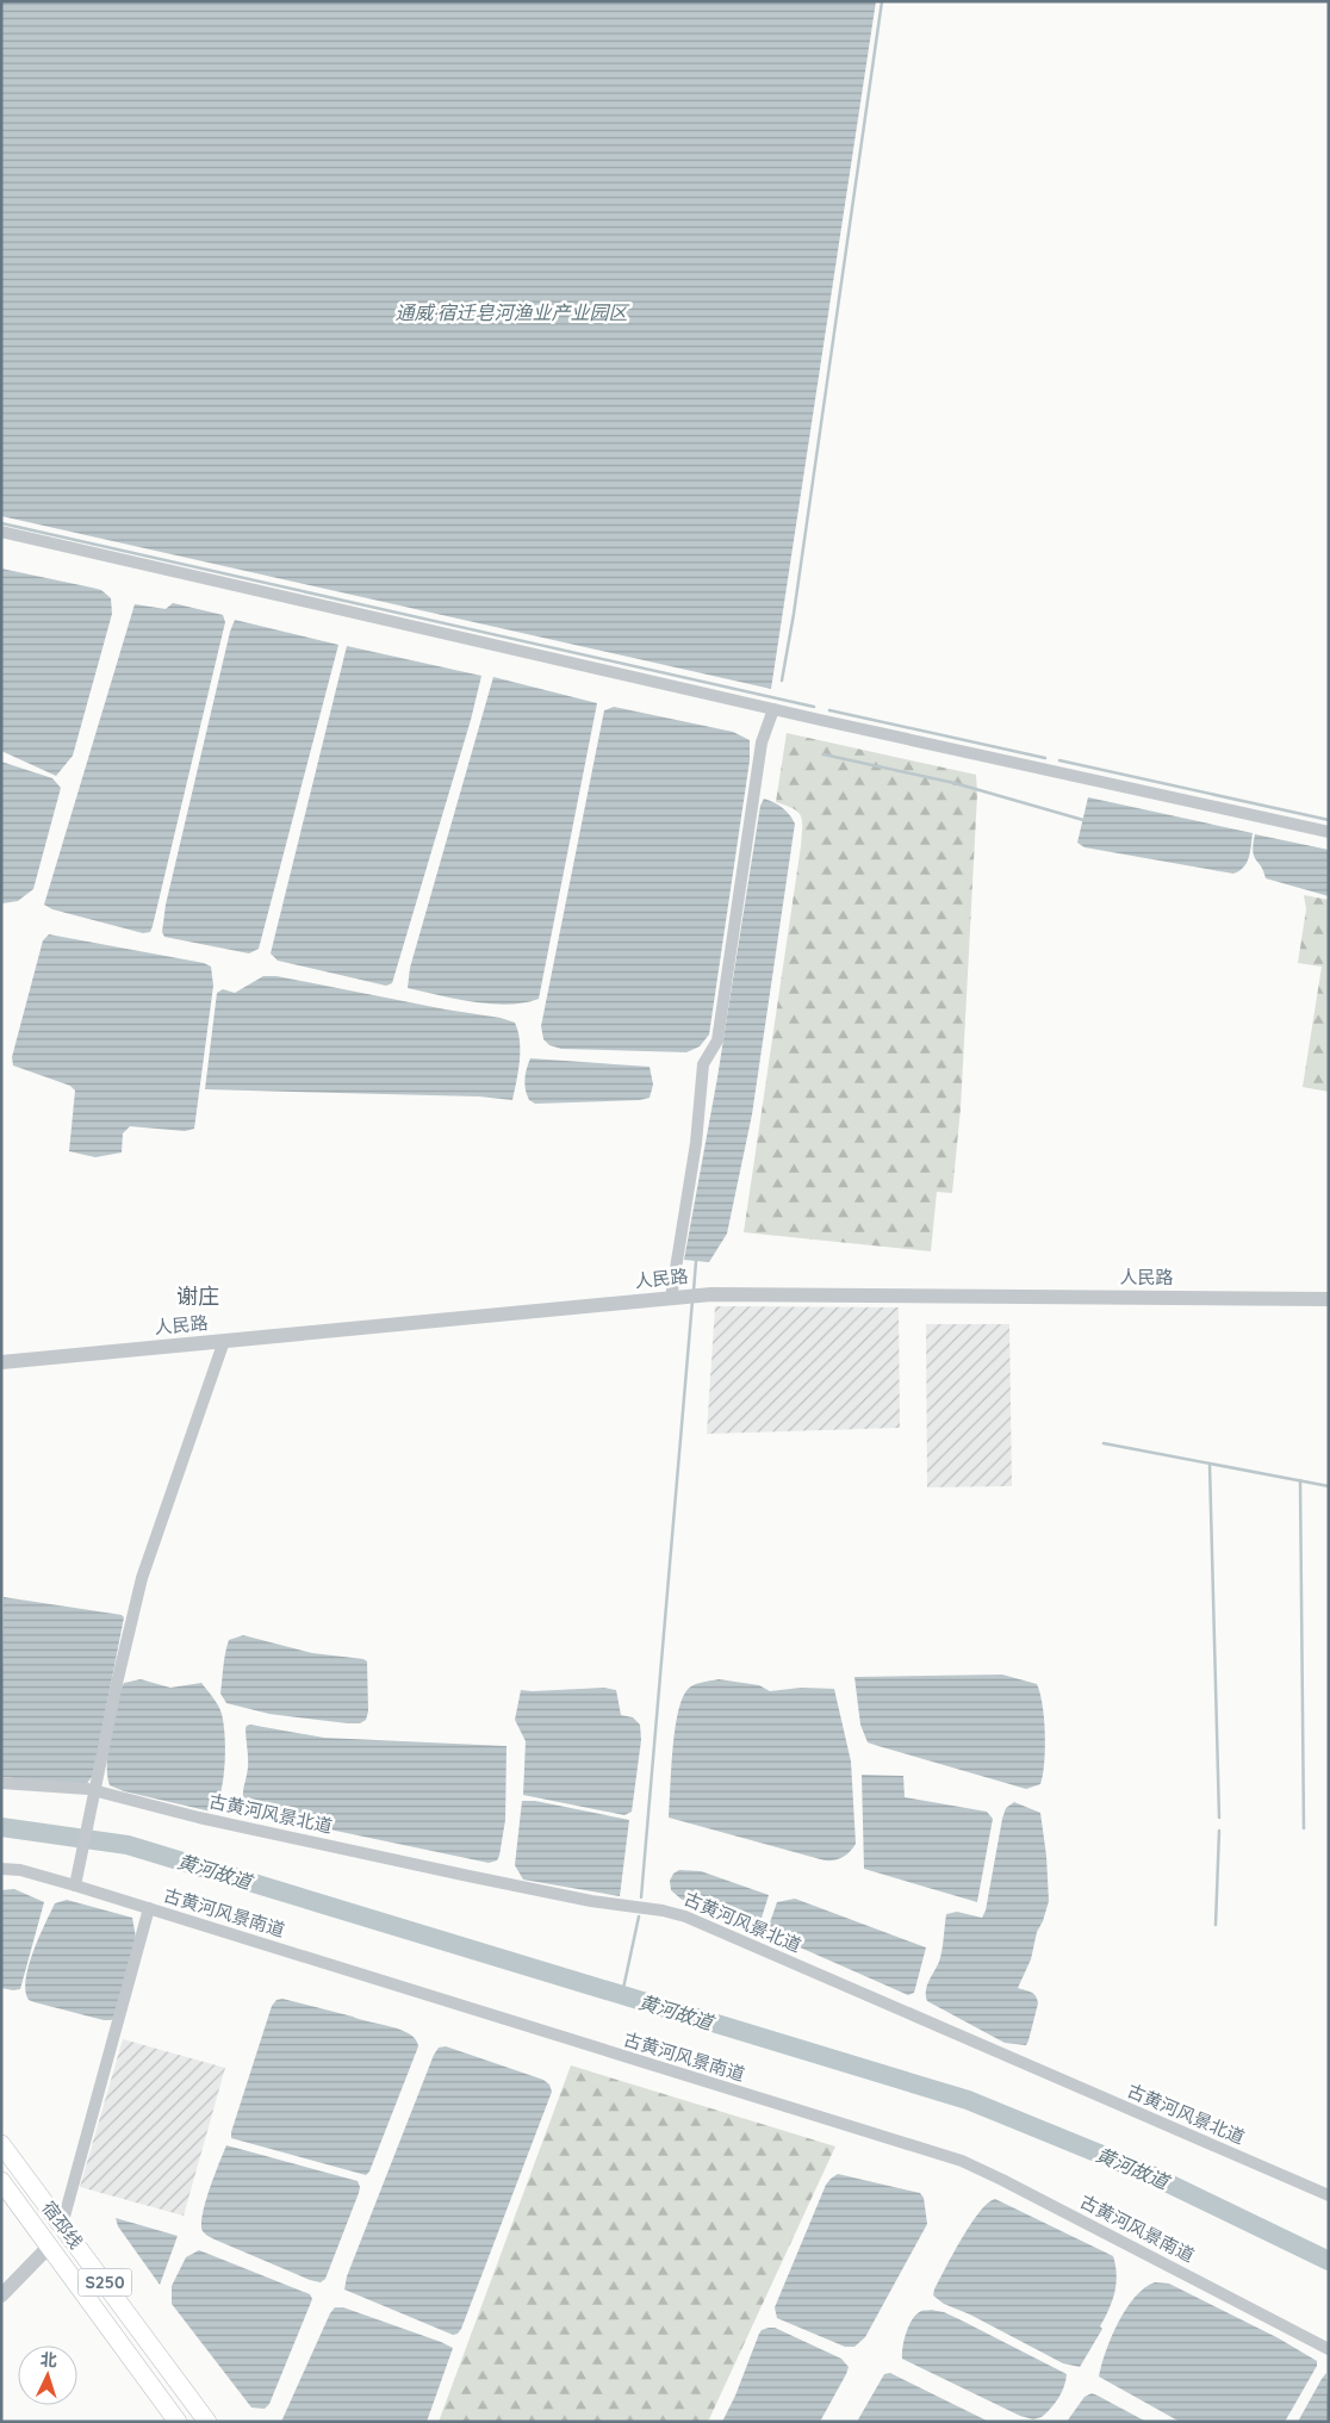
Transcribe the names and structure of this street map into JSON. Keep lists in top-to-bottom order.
{
  "streets": {
    "main road": ["宿邳线", "S250"],
    "street": ["人民路", "古黄河风景北道", "古黄河风景南道"]
  },
  "districts": ["谢庄"],
  "water": ["通威·宿迁皂河渔业产业园区", "黄河故道"],
  "north": "top"
}
